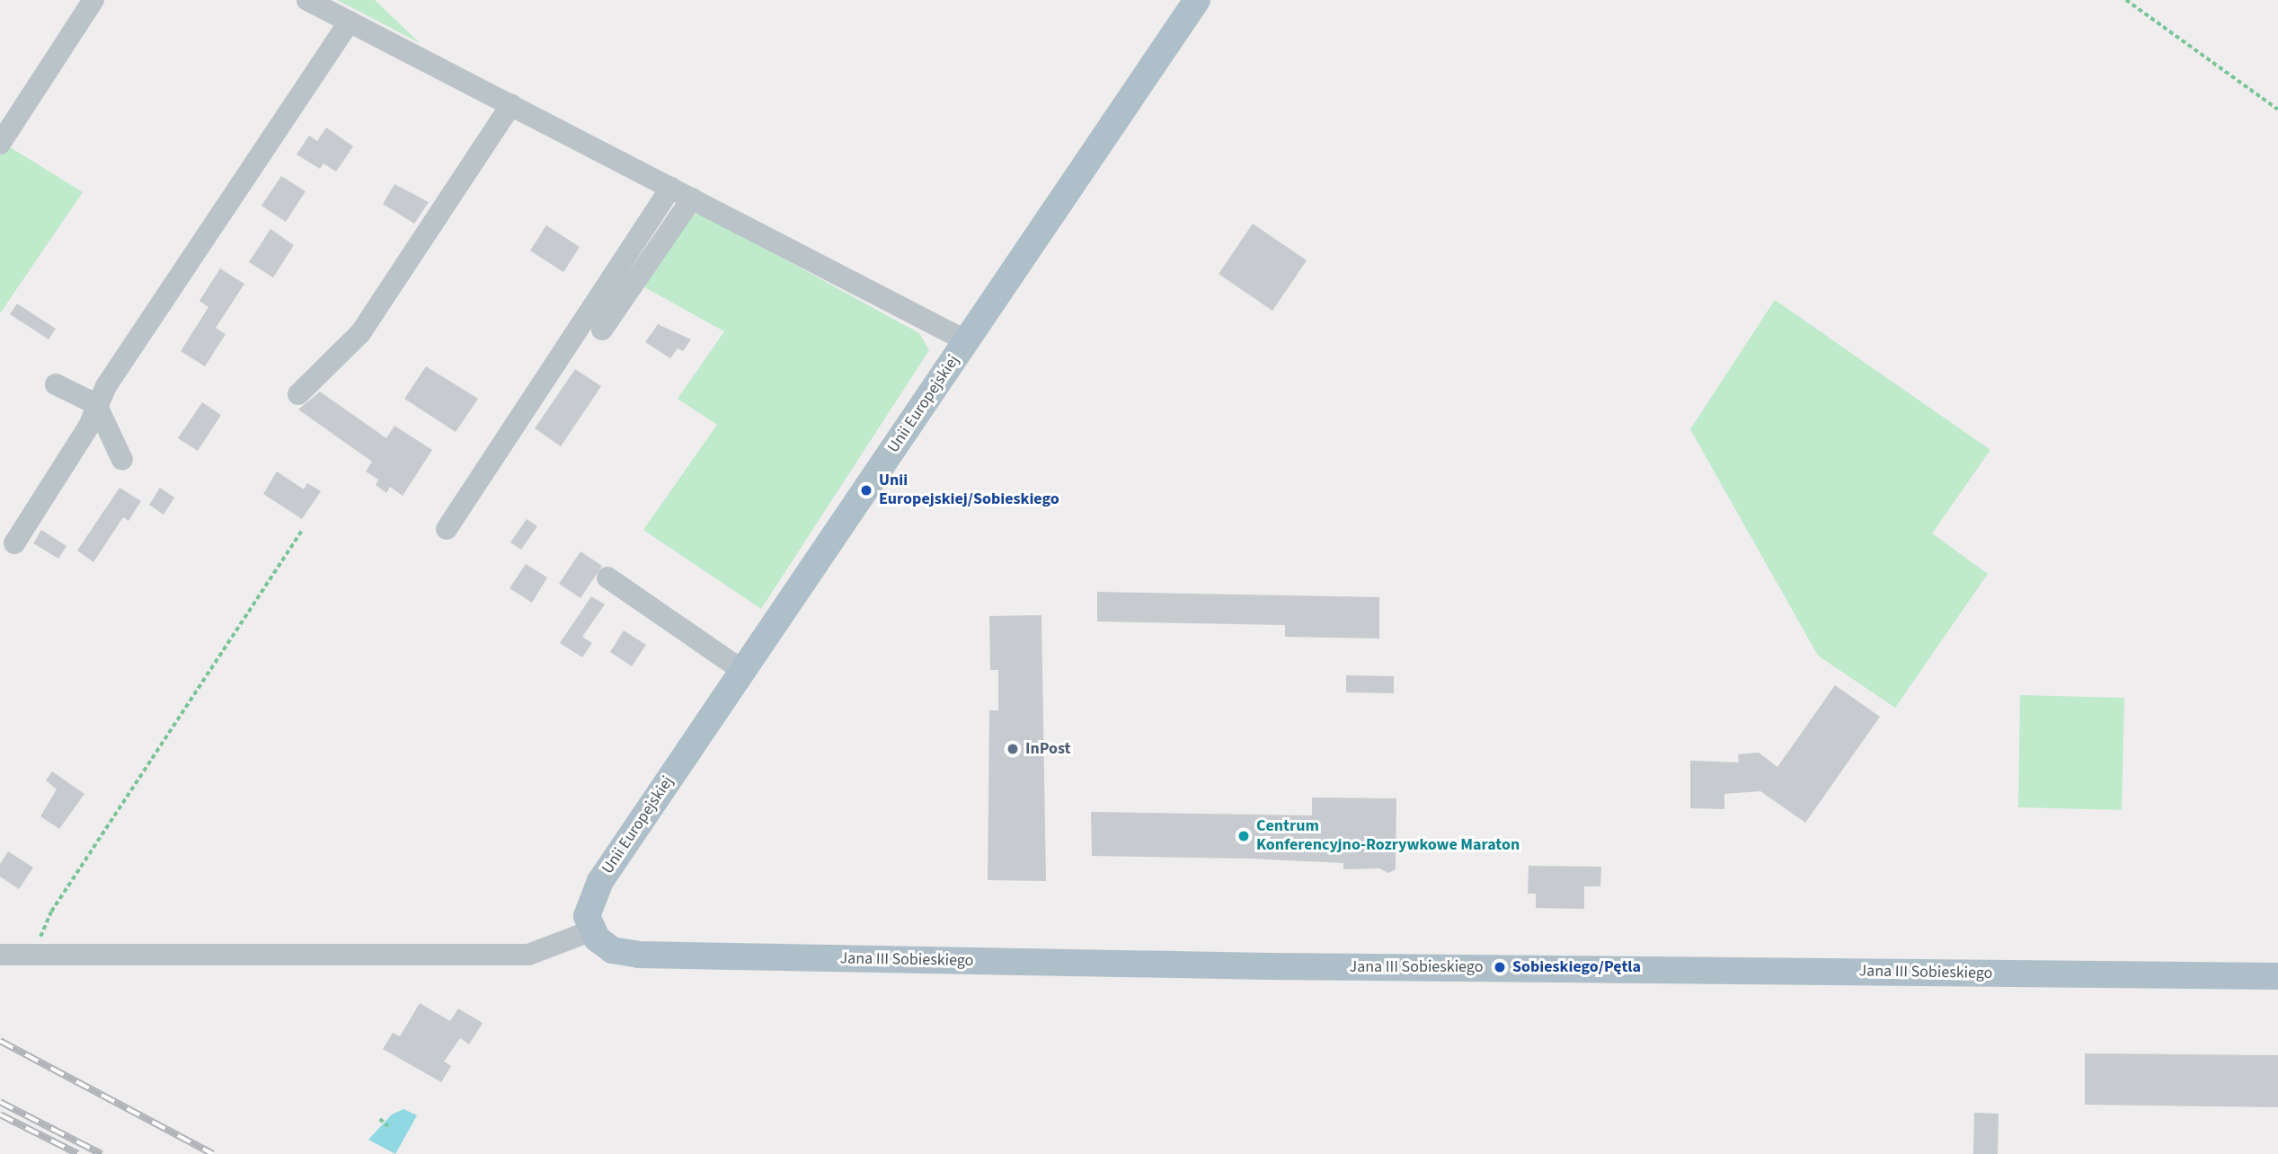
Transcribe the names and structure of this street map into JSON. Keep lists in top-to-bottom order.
{
  "streets": {
    "main road": ["Unii Europejskiej", "Jana III Sobieskiego"]
  },
  "crossings": [
    ["Unii Europejskiej", "Jana III Sobieskiego"]
  ],
  "places": [
    "Unii Europejskiej/Sobieskiego",
    "InPost",
    "Centrum Konferencyjno-Rozrywkowe Maraton",
    "Sobieskiego/Pętla"
  ]
}
